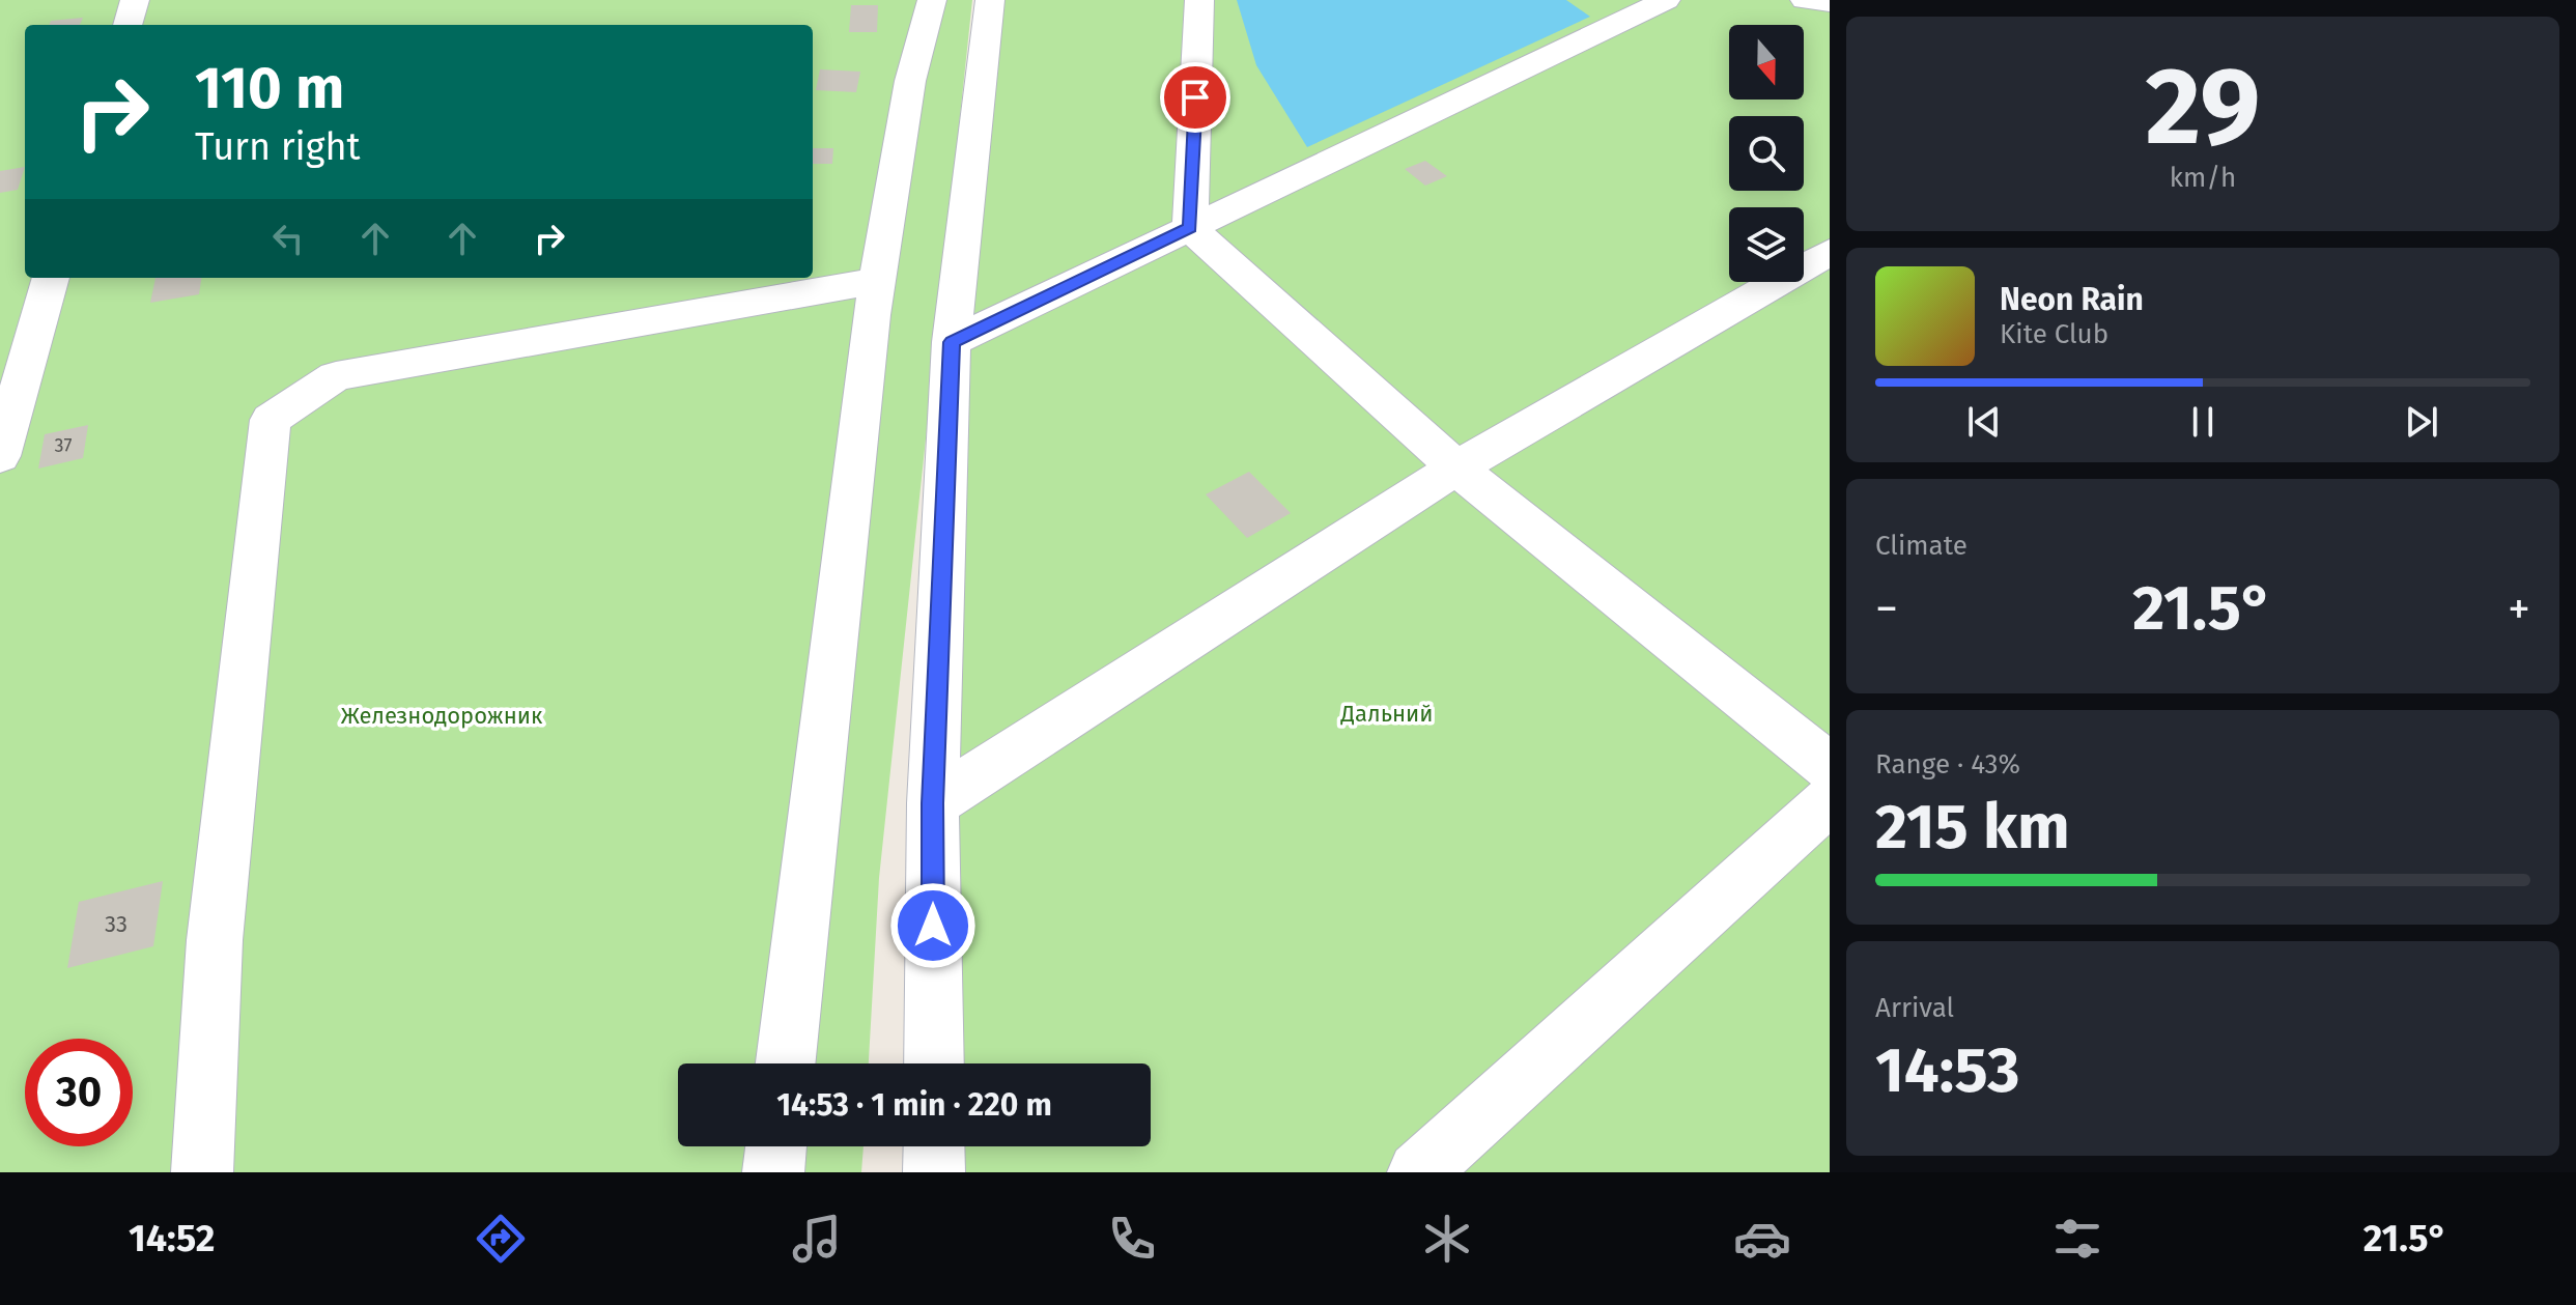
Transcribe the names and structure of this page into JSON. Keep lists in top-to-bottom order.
{
  "parks": ["Дальний", "Железнодорожник"],
  "house_numbers": ["37", "33"],
  "north": "bottom",
  "page": {
    "tile": [
      ["29", "km/h"],
      "Climate",
      ["Range · 43%", "215 km"],
      ["Arrival", "14:53"]
    ],
    "turn": ["110 m", "Turn right"],
    "song": ["Neon Rain", "Kite Club"],
    "heat": ["−", "21.5°", "+"],
    "limit": "30",
    "trip": "14:53 · 1 min · 220 m",
    "tabs": ["14:52", "21.5°"]
  }
}
